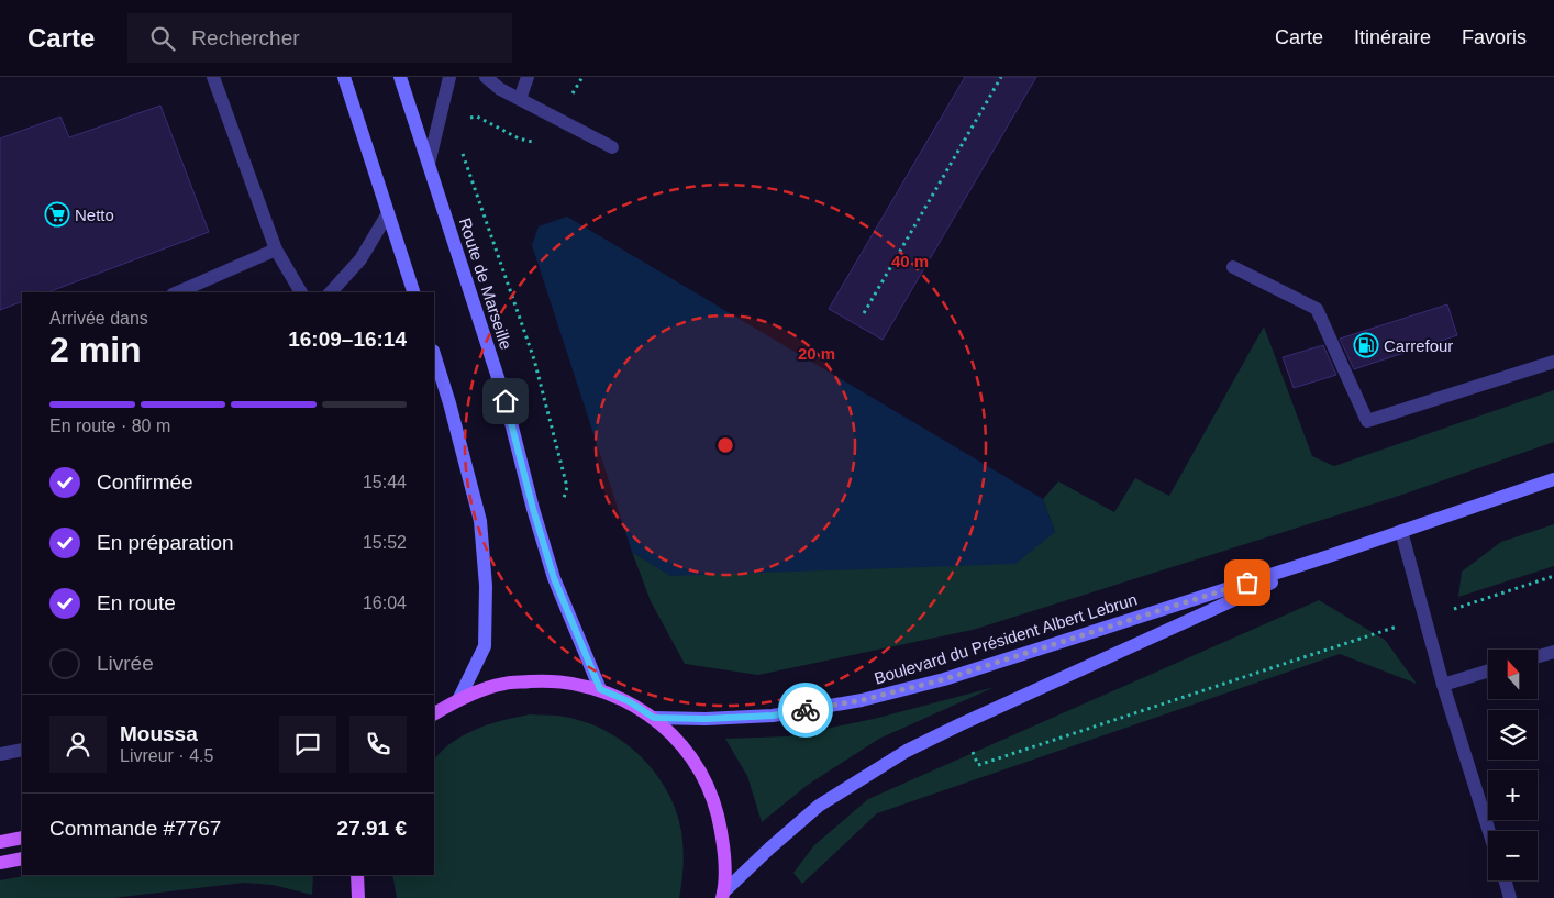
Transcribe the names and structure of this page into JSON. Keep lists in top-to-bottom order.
{
  "streets": {
    "main road": ["Route de Marseille", "Boulevard du Président Albert Lebrun"]
  },
  "places": {
    "supermarket": ["Netto"],
    "fuel station": ["Carrefour"]
  },
  "north": "top",
  "page": {
    "header": "Carte",
    "search": "Rechercher",
    "nav": ["Carte", "Itinéraire", "Favoris"],
    "heading": ["2 min", "Arrivée dans", "16:09–16:14"],
    "panel": [
      "Moussa",
      "Livreur · 4.5",
      "Commande #7767",
      "27.91 €"
    ],
    "bar": "En route · 80 m",
    "list": [
      ["Confirmée", "15:44"],
      ["En préparation", "15:52"],
      ["En route", "16:04"],
      "Livrée"
    ],
    "map_buttons": ["+", "−"]
  },
  "rings": ["40 m", "20 m"]
}
